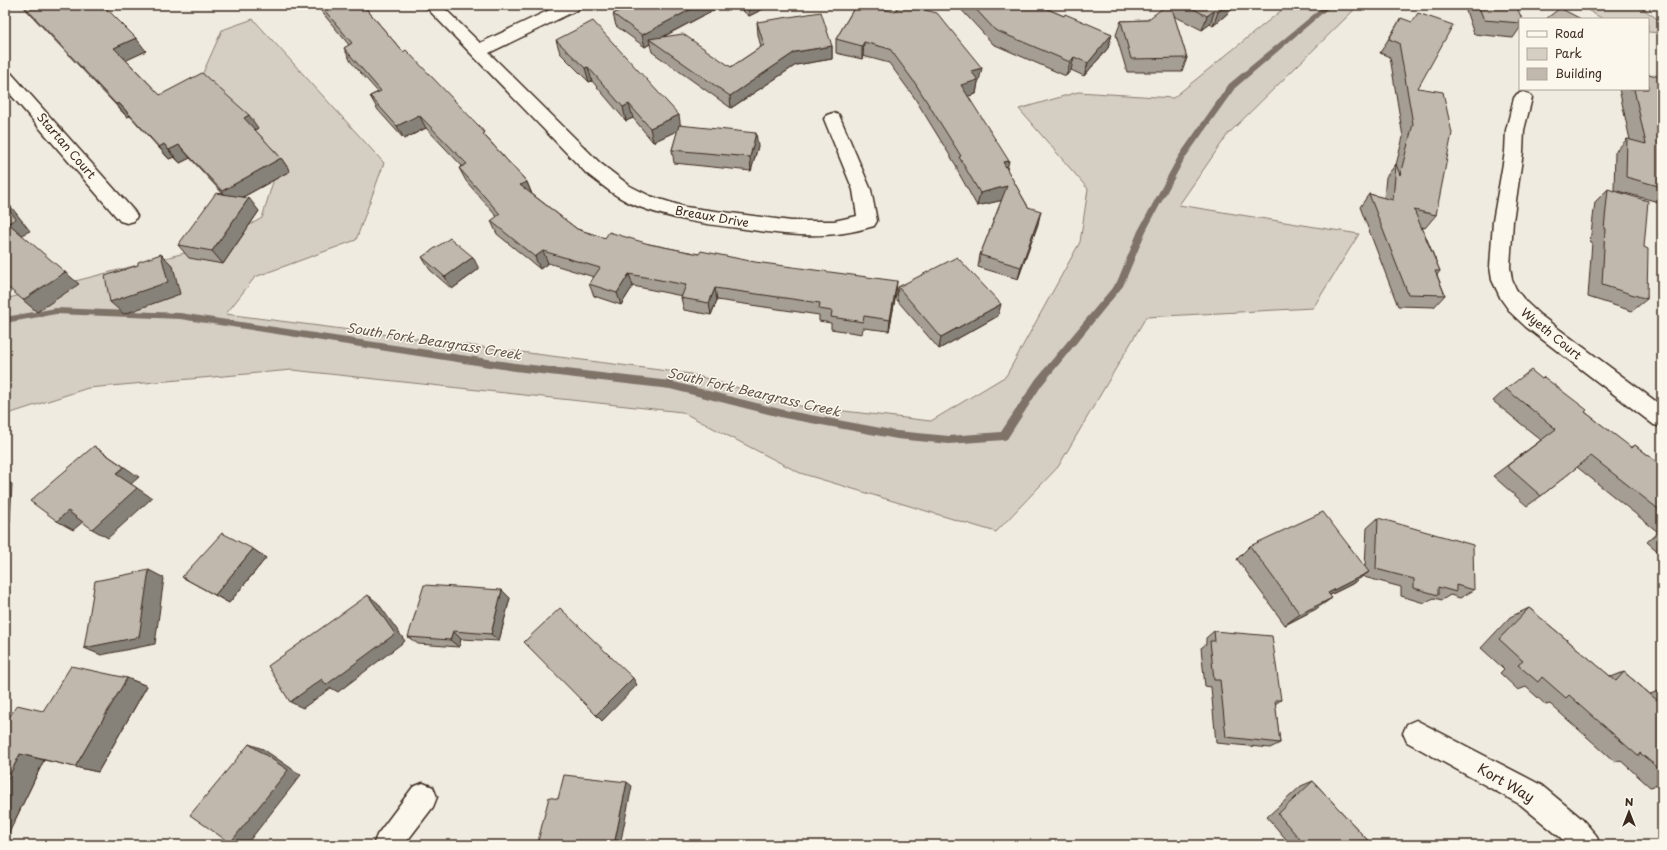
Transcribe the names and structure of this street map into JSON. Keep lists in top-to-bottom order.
{
  "streets": {
    "street": [
      "Startan Court",
      "Breaux Drive",
      "Wyeth Court",
      "Kort Way"
    ]
  },
  "water": ["South Fork Beargrass Creek"],
  "legend": ["Road", "Park", "Building"],
  "north": "top"
}
